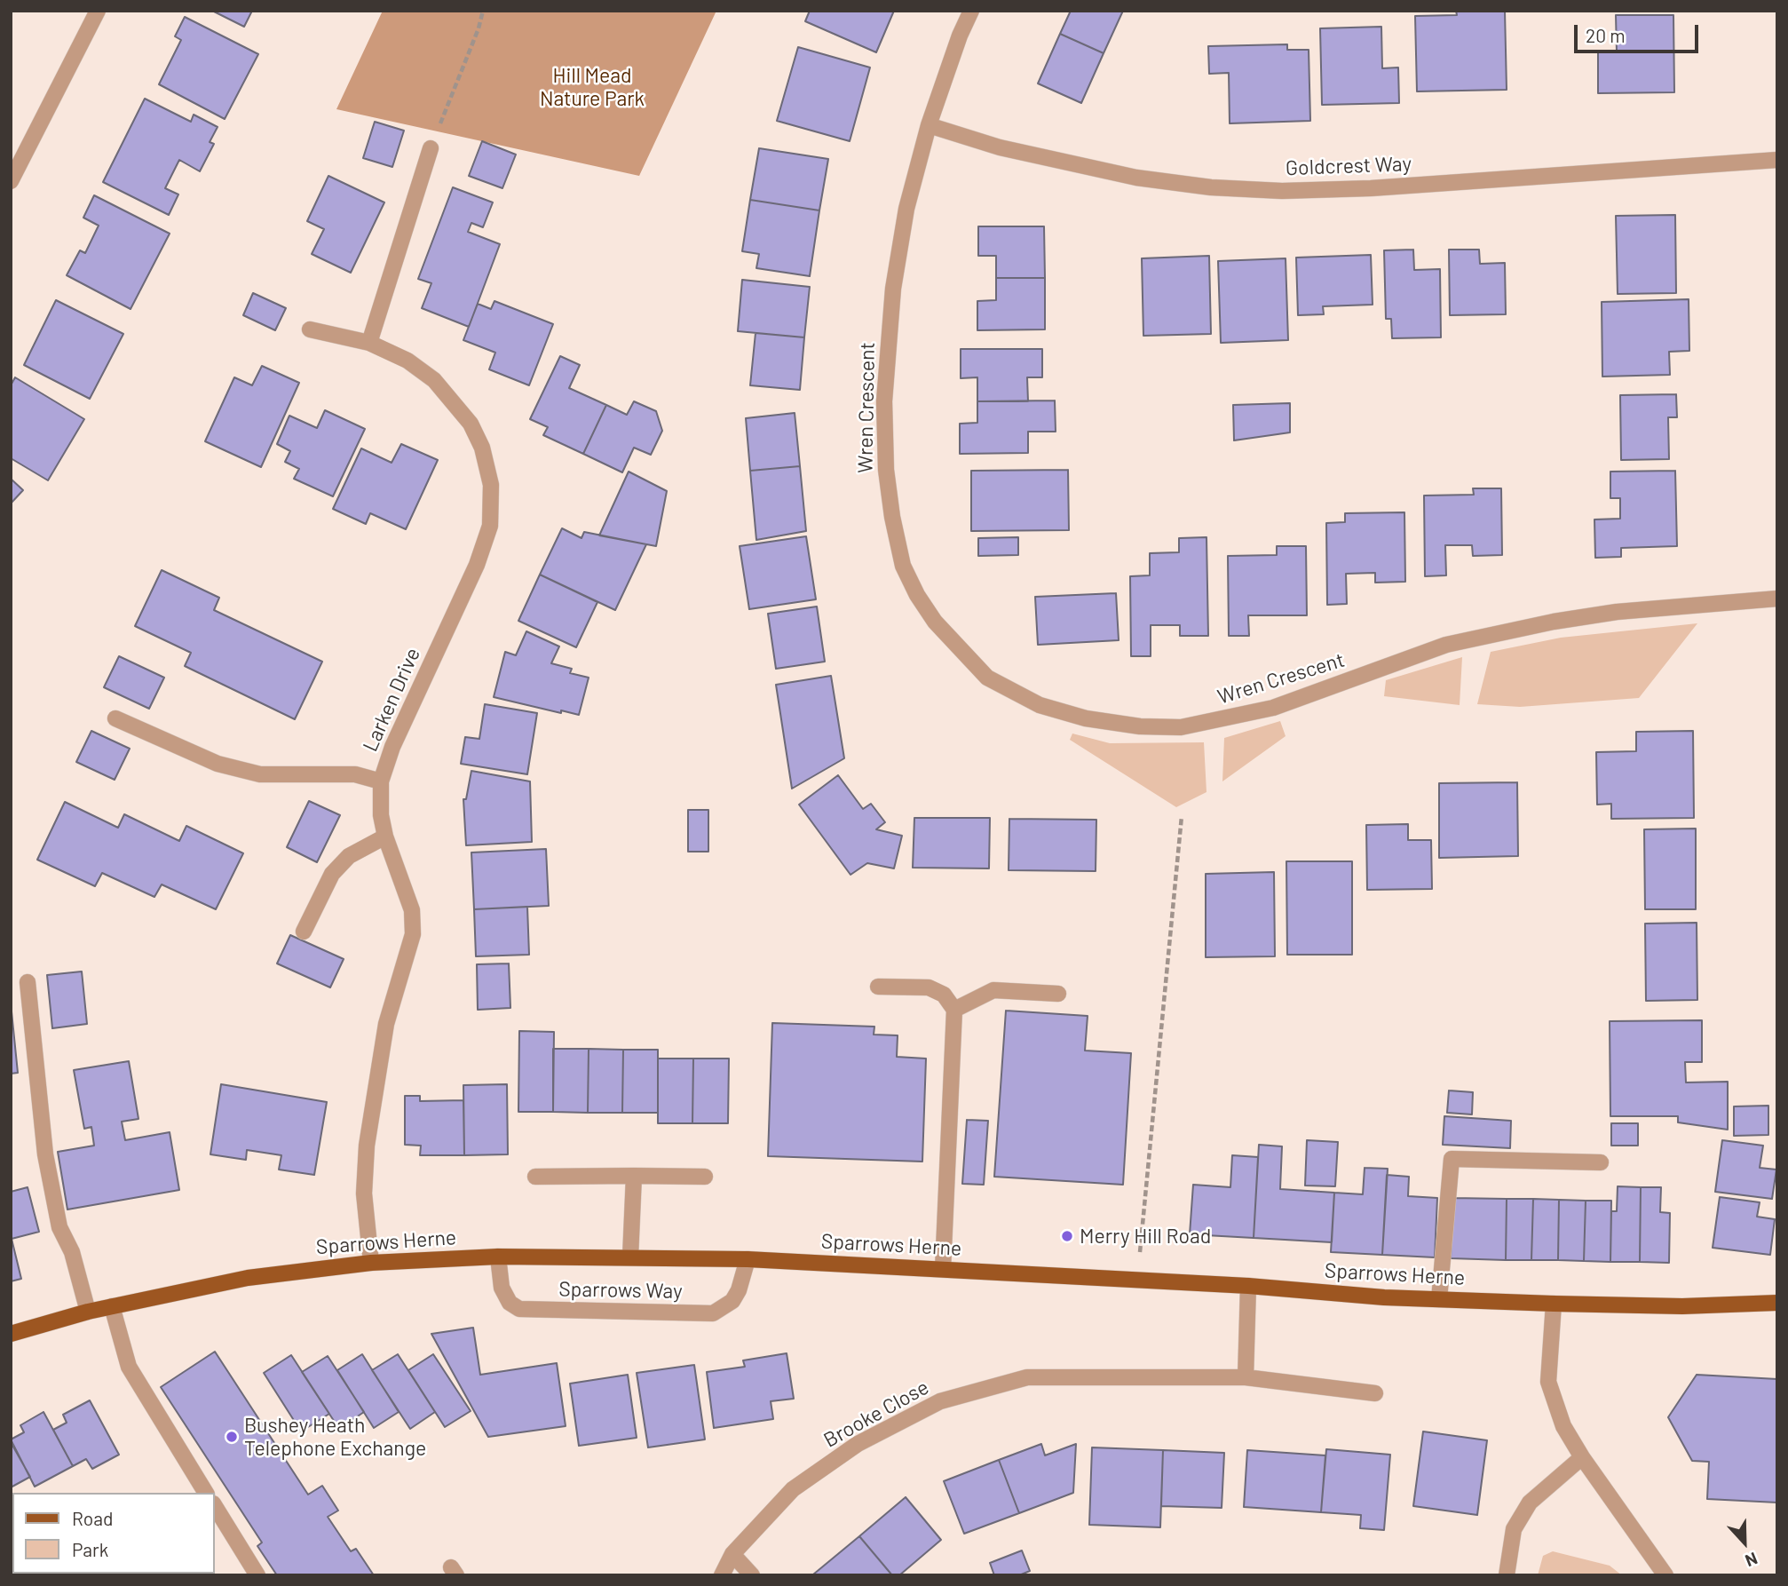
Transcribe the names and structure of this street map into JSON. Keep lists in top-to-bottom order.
{
  "streets": {
    "main road": ["Sparrows Herne"],
    "street": [
      "Goldcrest Way",
      "Wren Crescent",
      "Larken Drive",
      "Sparrows Way",
      "Brooke Close"
    ]
  },
  "crossings": [
    ["Goldcrest Way", "Wren Crescent"],
    ["Larken Drive", "Sparrows Herne"],
    ["Sparrows Herne", "Sparrows Way"]
  ],
  "parks": ["Hill Mead Nature Park"],
  "places": ["Merry Hill Road", "Bushey Heath Telephone Exchange"],
  "legend": ["Road", "Park"],
  "scale_bar": "20 m",
  "north": "bottom"
}
